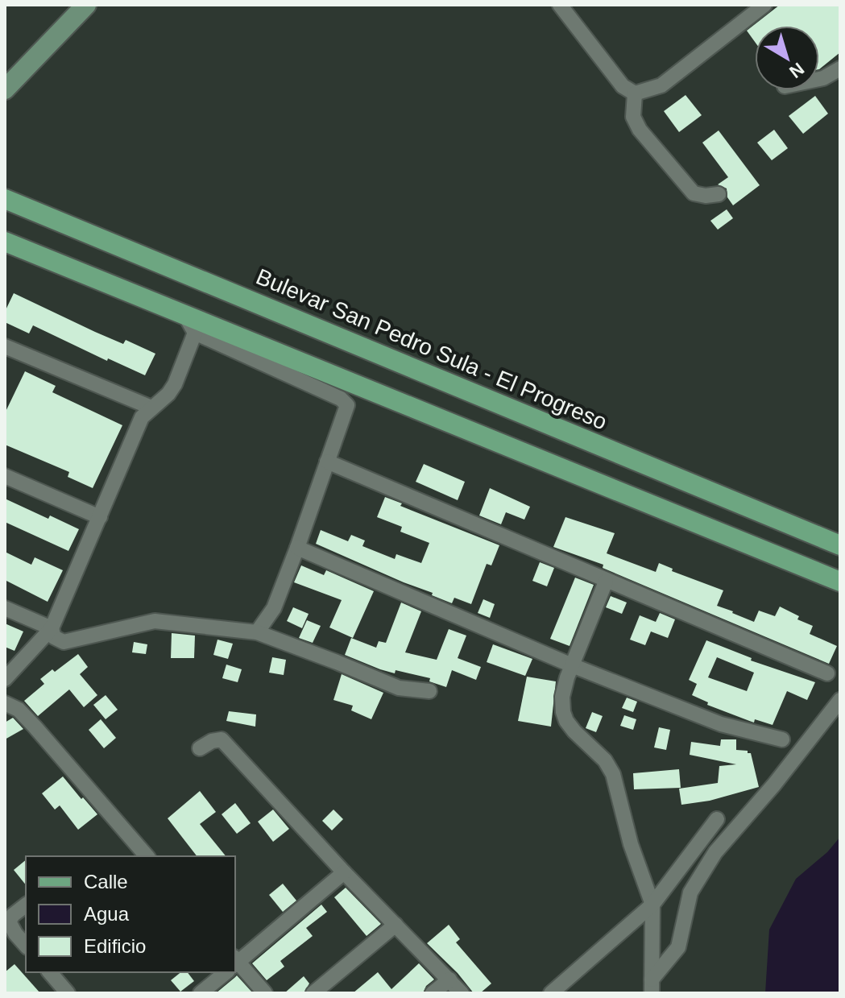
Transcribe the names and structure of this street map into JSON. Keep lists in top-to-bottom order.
{
  "streets": {
    "main road": ["Bulevar San Pedro Sula - El Progreso"]
  },
  "legend": ["Calle", "Agua", "Edificio"],
  "north": "bottom right"
}
